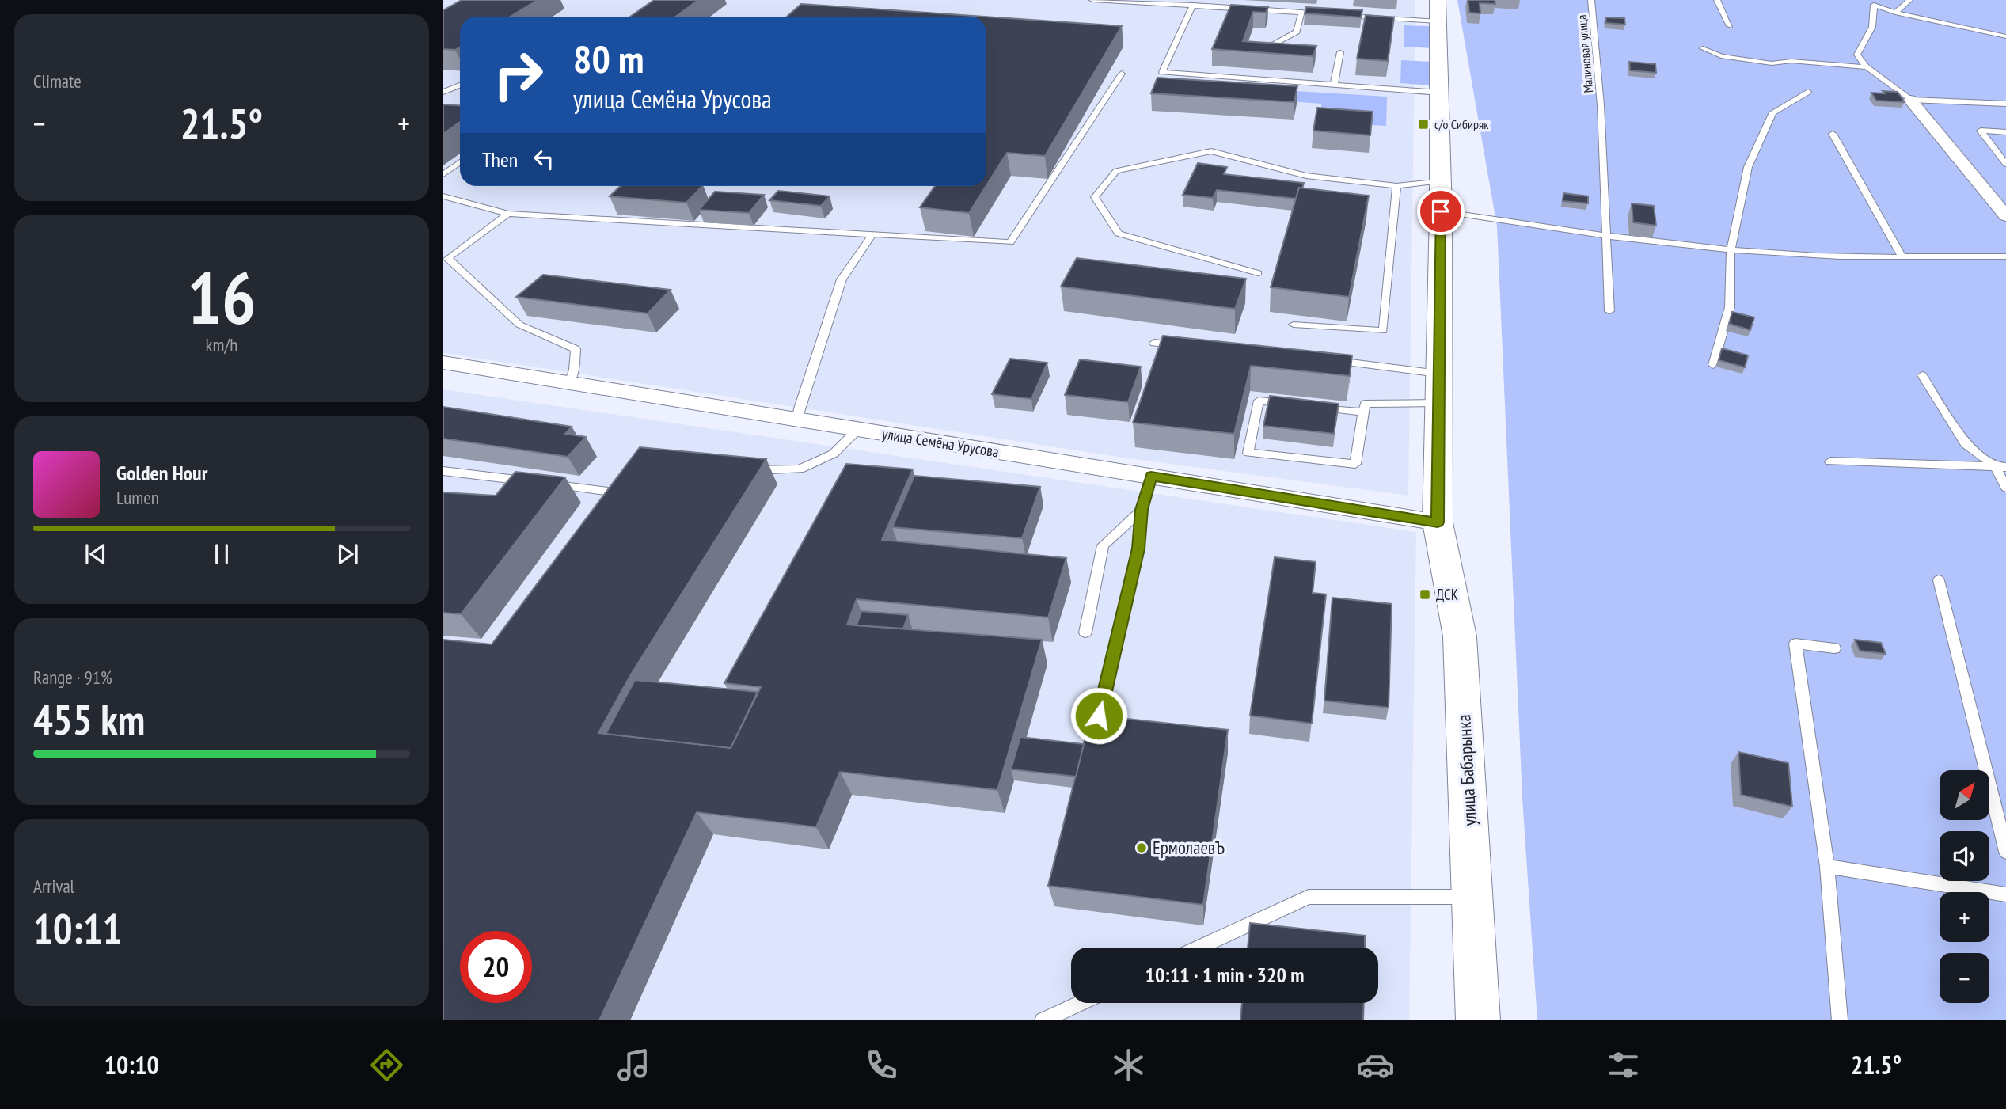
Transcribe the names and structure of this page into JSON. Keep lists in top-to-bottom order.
{
  "streets": {
    "street": ["улица Семёна Урусова", "улица Бабарынка"],
    "lane": ["Малиновая улица"]
  },
  "crossings": [
    ["улица Семёна Урусова", "улица Бабарынка"]
  ],
  "places": {
    "transit": ["с/о Сибиряк", "ДСК"],
    "other": ["ЕрмолаевЪ"]
  },
  "north": "top right",
  "page": {
    "tile": [
      "Climate",
      ["16", "km/h"],
      ["Range · 91%", "455 km"],
      ["Arrival", "10:11"]
    ],
    "turn": ["80 m", "улица Семёна Урусова"],
    "heat": ["−", "21.5°", "+"],
    "then": "Then",
    "song": ["Golden Hour", "Lumen"],
    "map_buttons": ["+", "−"],
    "limit": "20",
    "trip": "10:11 · 1 min · 320 m",
    "tabs": ["10:10", "21.5°"]
  }
}
